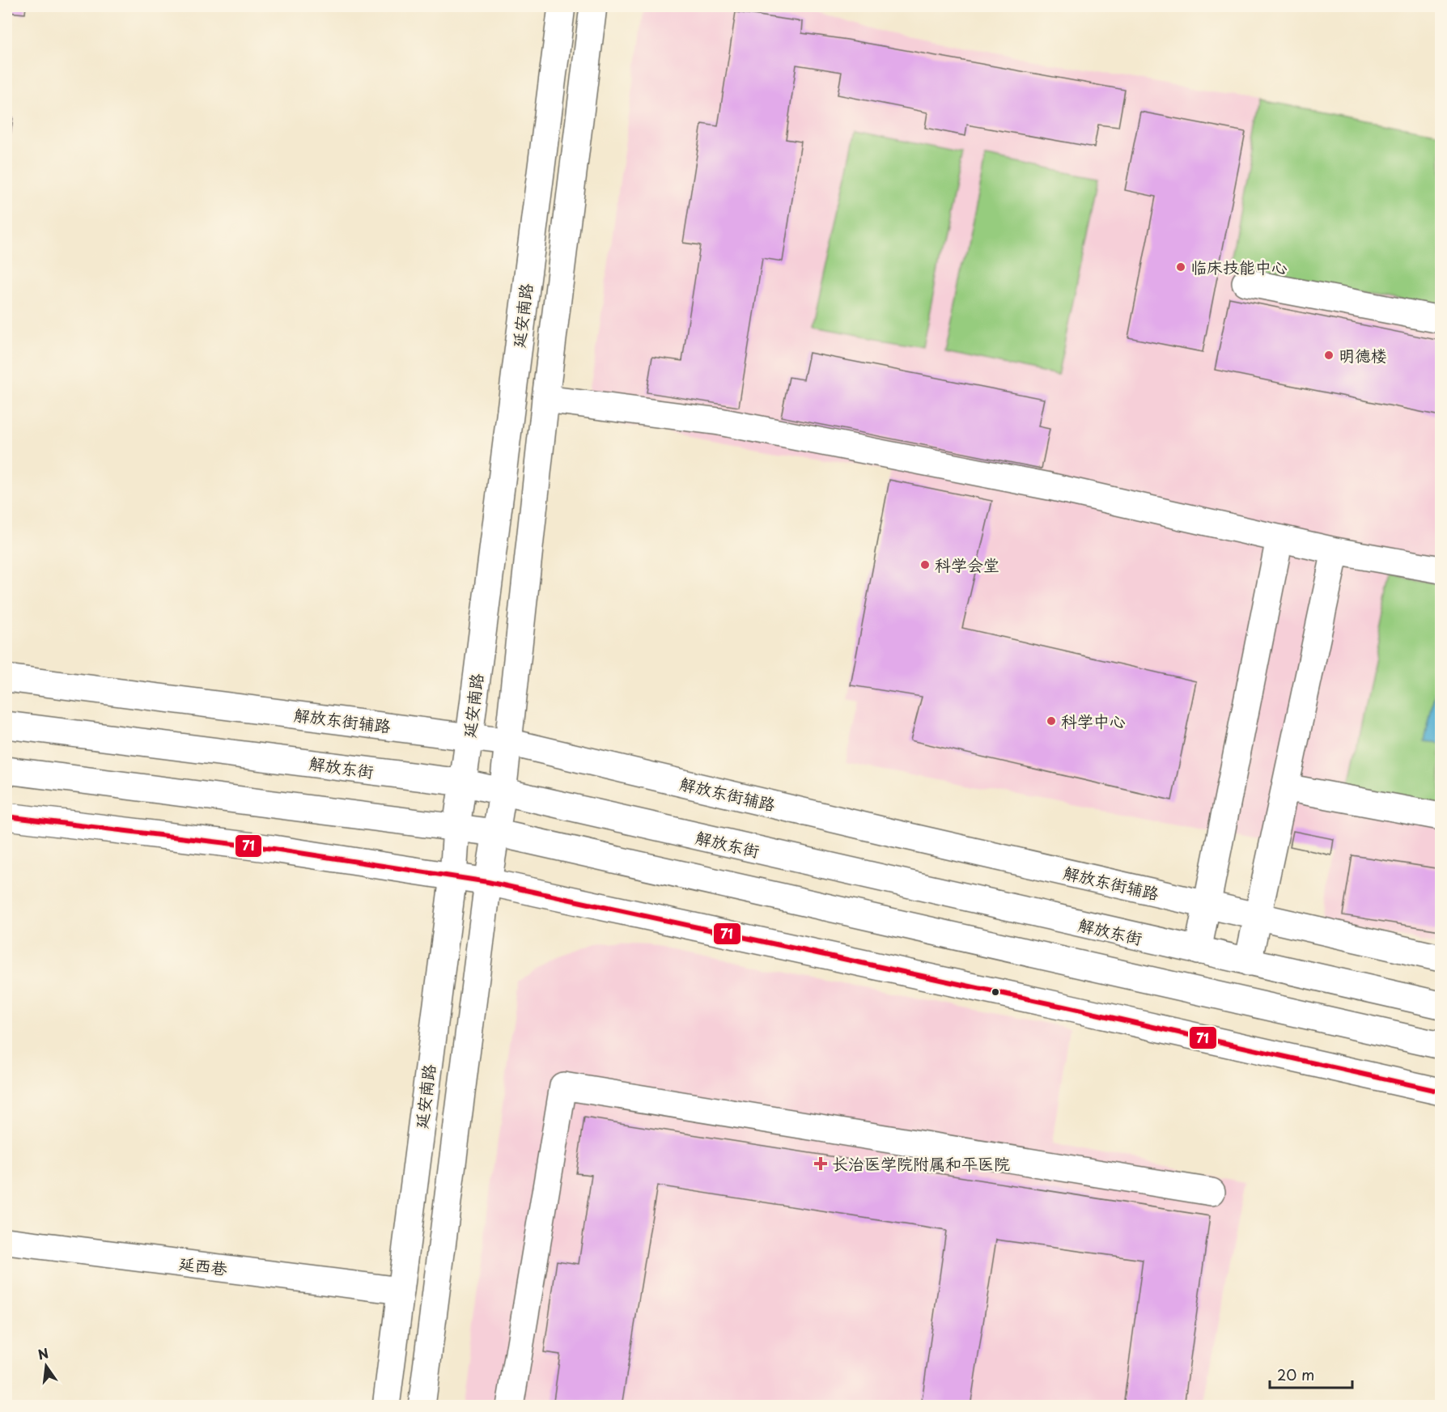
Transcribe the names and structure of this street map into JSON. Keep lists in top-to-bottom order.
{
  "streets": {
    "main road": [
      "延安南路",
      "解放东街辅路",
      "解放东街",
      "延西巷"
    ]
  },
  "crossings": [
    ["延安南路", "解放东街辅路"],
    ["延安南路", "解放东街"],
    ["延安南路", "延西巷"]
  ],
  "places": {
    "other": [
      "临床技能中心",
      "明德楼",
      "科学会堂",
      "科学中心"
    ],
    "health": ["长治医学院附属和平医院"]
  },
  "lines": ["transit line 71"],
  "scale_bar": "20 m",
  "north": "top"
}
